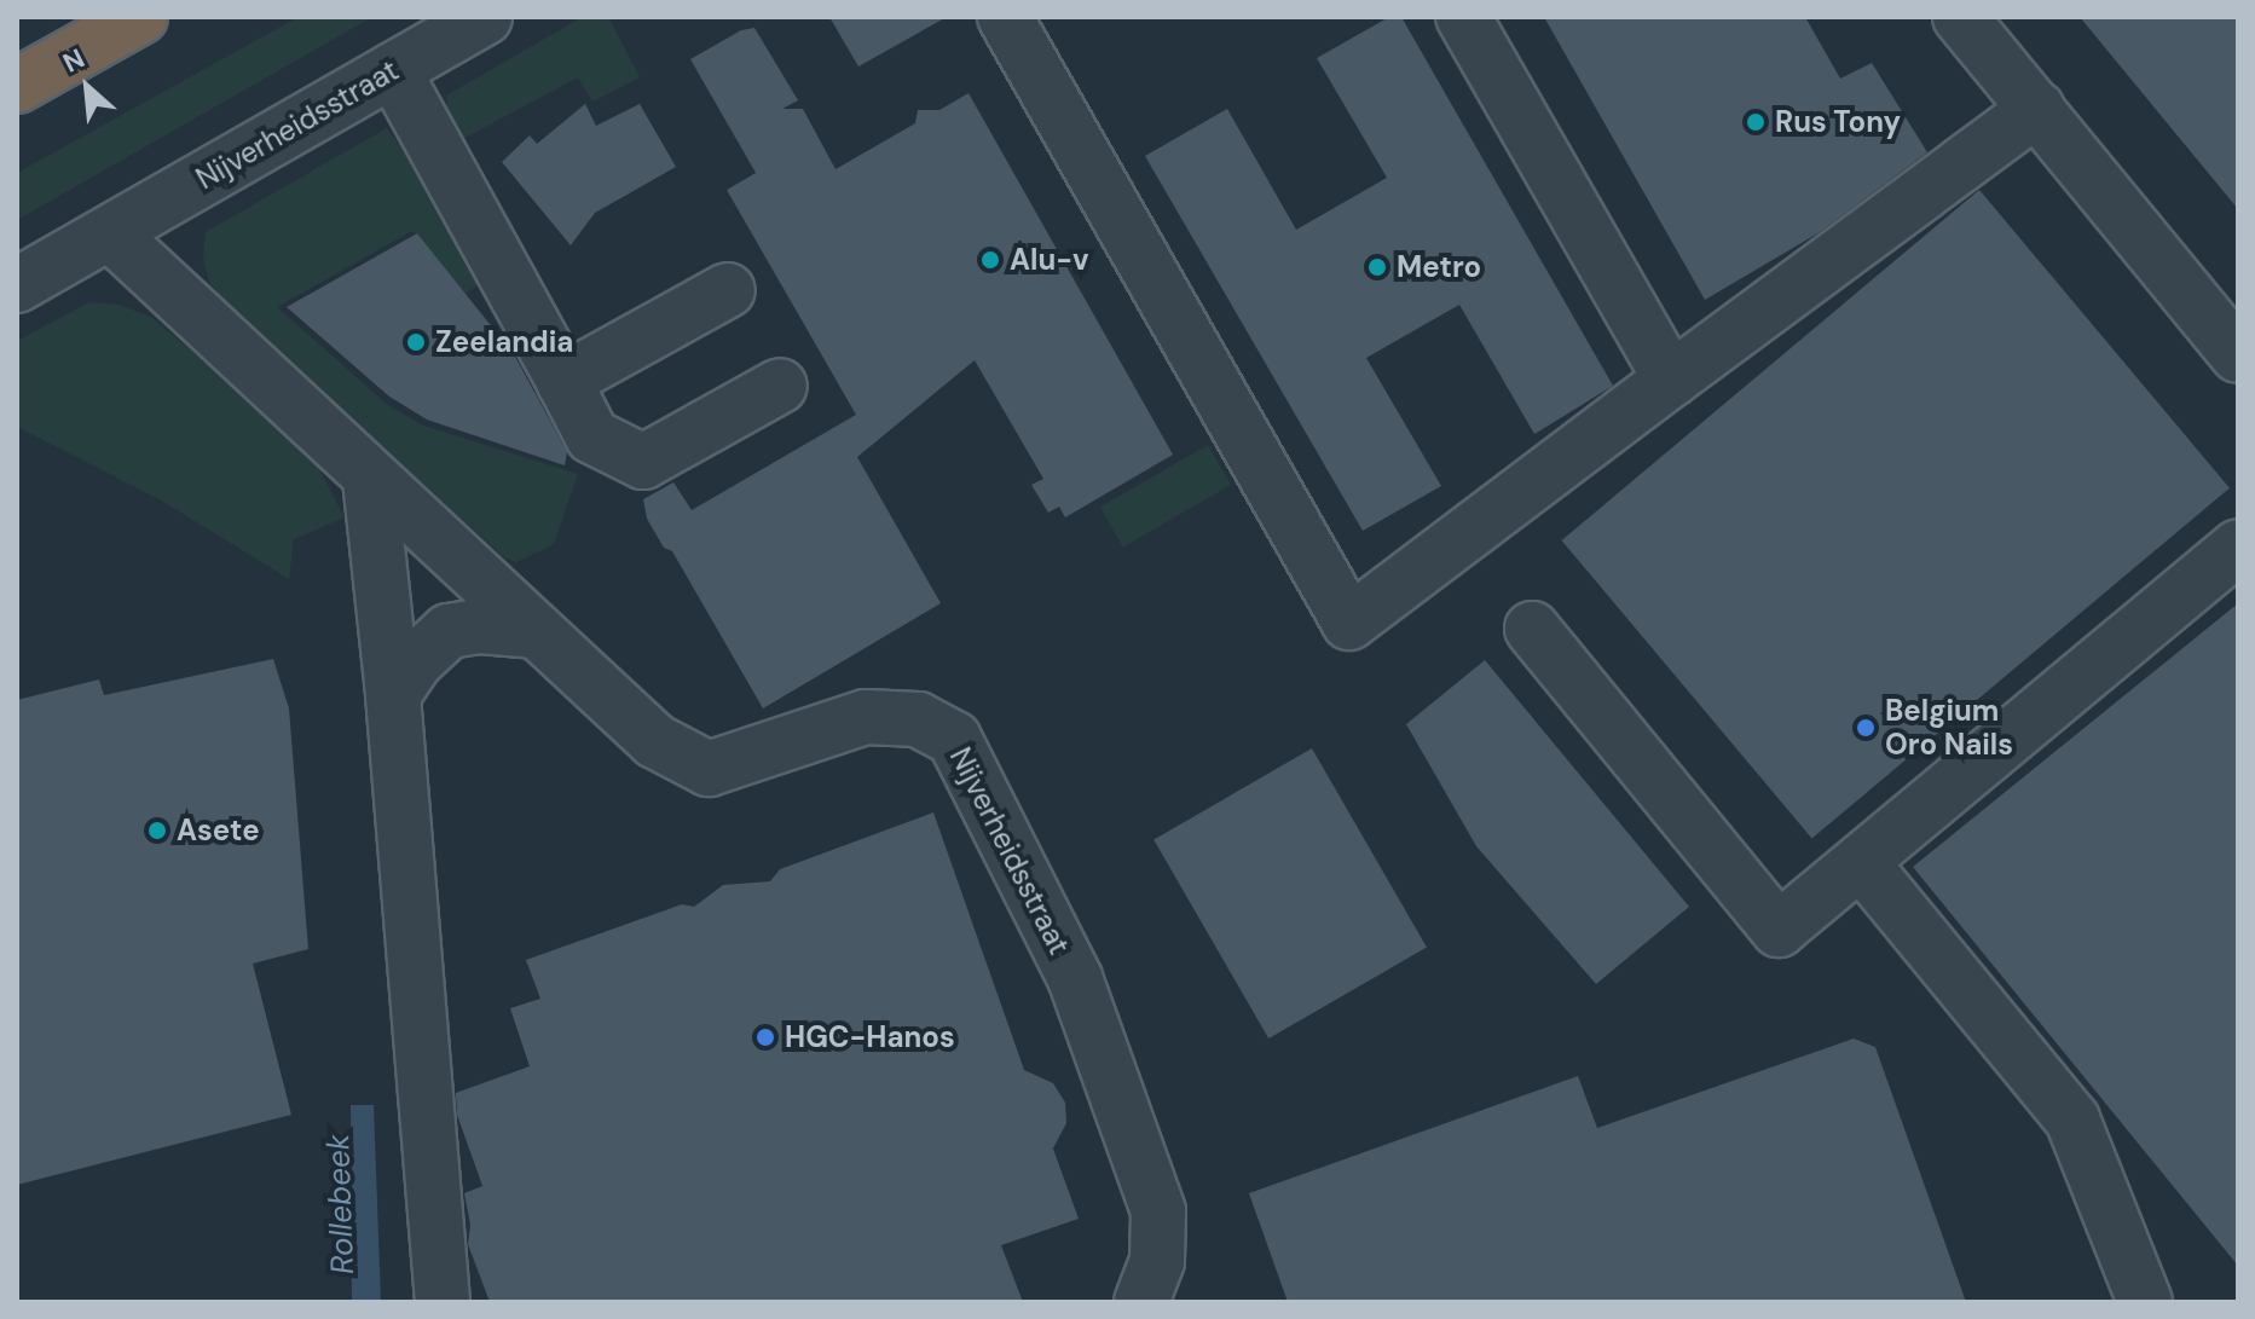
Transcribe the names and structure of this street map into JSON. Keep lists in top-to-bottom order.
{
  "streets": {
    "street": ["Nijverheidsstraat"]
  },
  "water": ["Rollebeek"],
  "places": [
    "Rus Tony",
    "Alu-v",
    "Metro",
    "Zeelandia",
    "Belgium Oro Nails",
    "Asete",
    "HGC-Hanos"
  ],
  "north": "top left"
}
